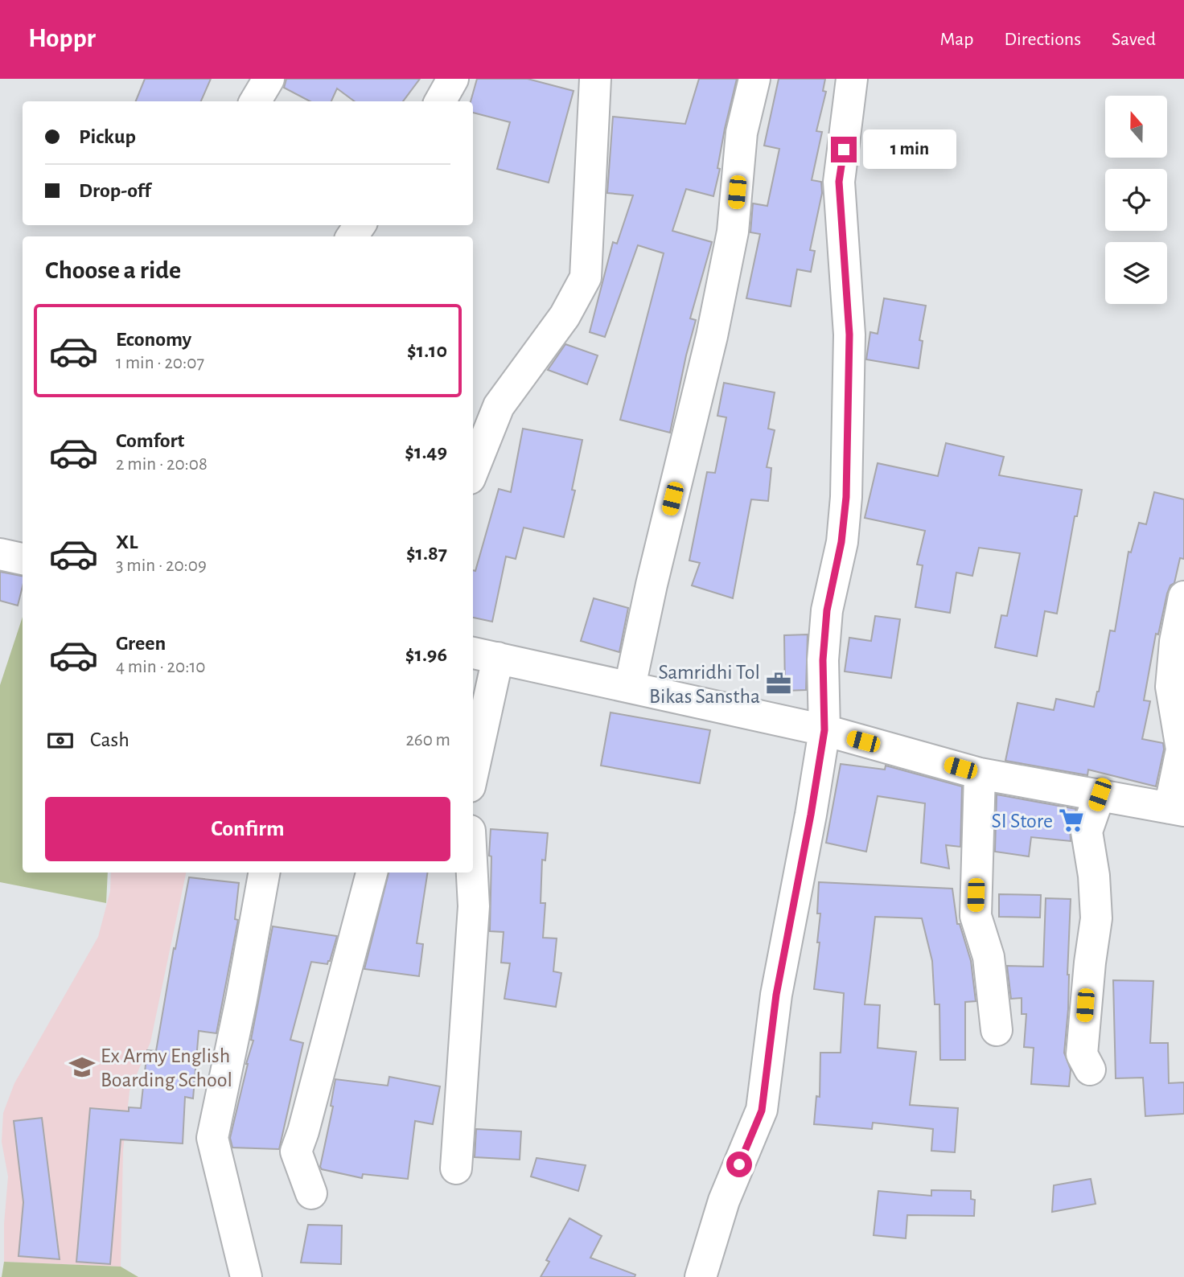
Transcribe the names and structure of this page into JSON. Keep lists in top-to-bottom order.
{
  "places": {
    "office": ["Samridhi Tol Bikas Sanstha"],
    "supermarket": ["SI Store"],
    "school or university": ["Ex Army English Boarding School"]
  },
  "north": "top",
  "page": {
    "header": "Hoppr",
    "nav": ["Map", "Directions", "Saved"],
    "banner": ["Pickup", "Drop-off"],
    "bubble": "1 min",
    "heading": "Choose a ride",
    "list": [
      {
        "name": "Economy",
        "note": "1 min · 20:07",
        "value": "$1.10"
      },
      {
        "name": "Comfort",
        "note": "2 min · 20:08",
        "value": "$1.49"
      },
      {
        "name": "XL",
        "note": "3 min · 20:09",
        "value": "$1.87"
      },
      {
        "name": "Green",
        "note": "4 min · 20:10",
        "value": "$1.96"
      }
    ],
    "pay": ["Cash", "260 m"],
    "buttons": "Confirm"
  }
}
